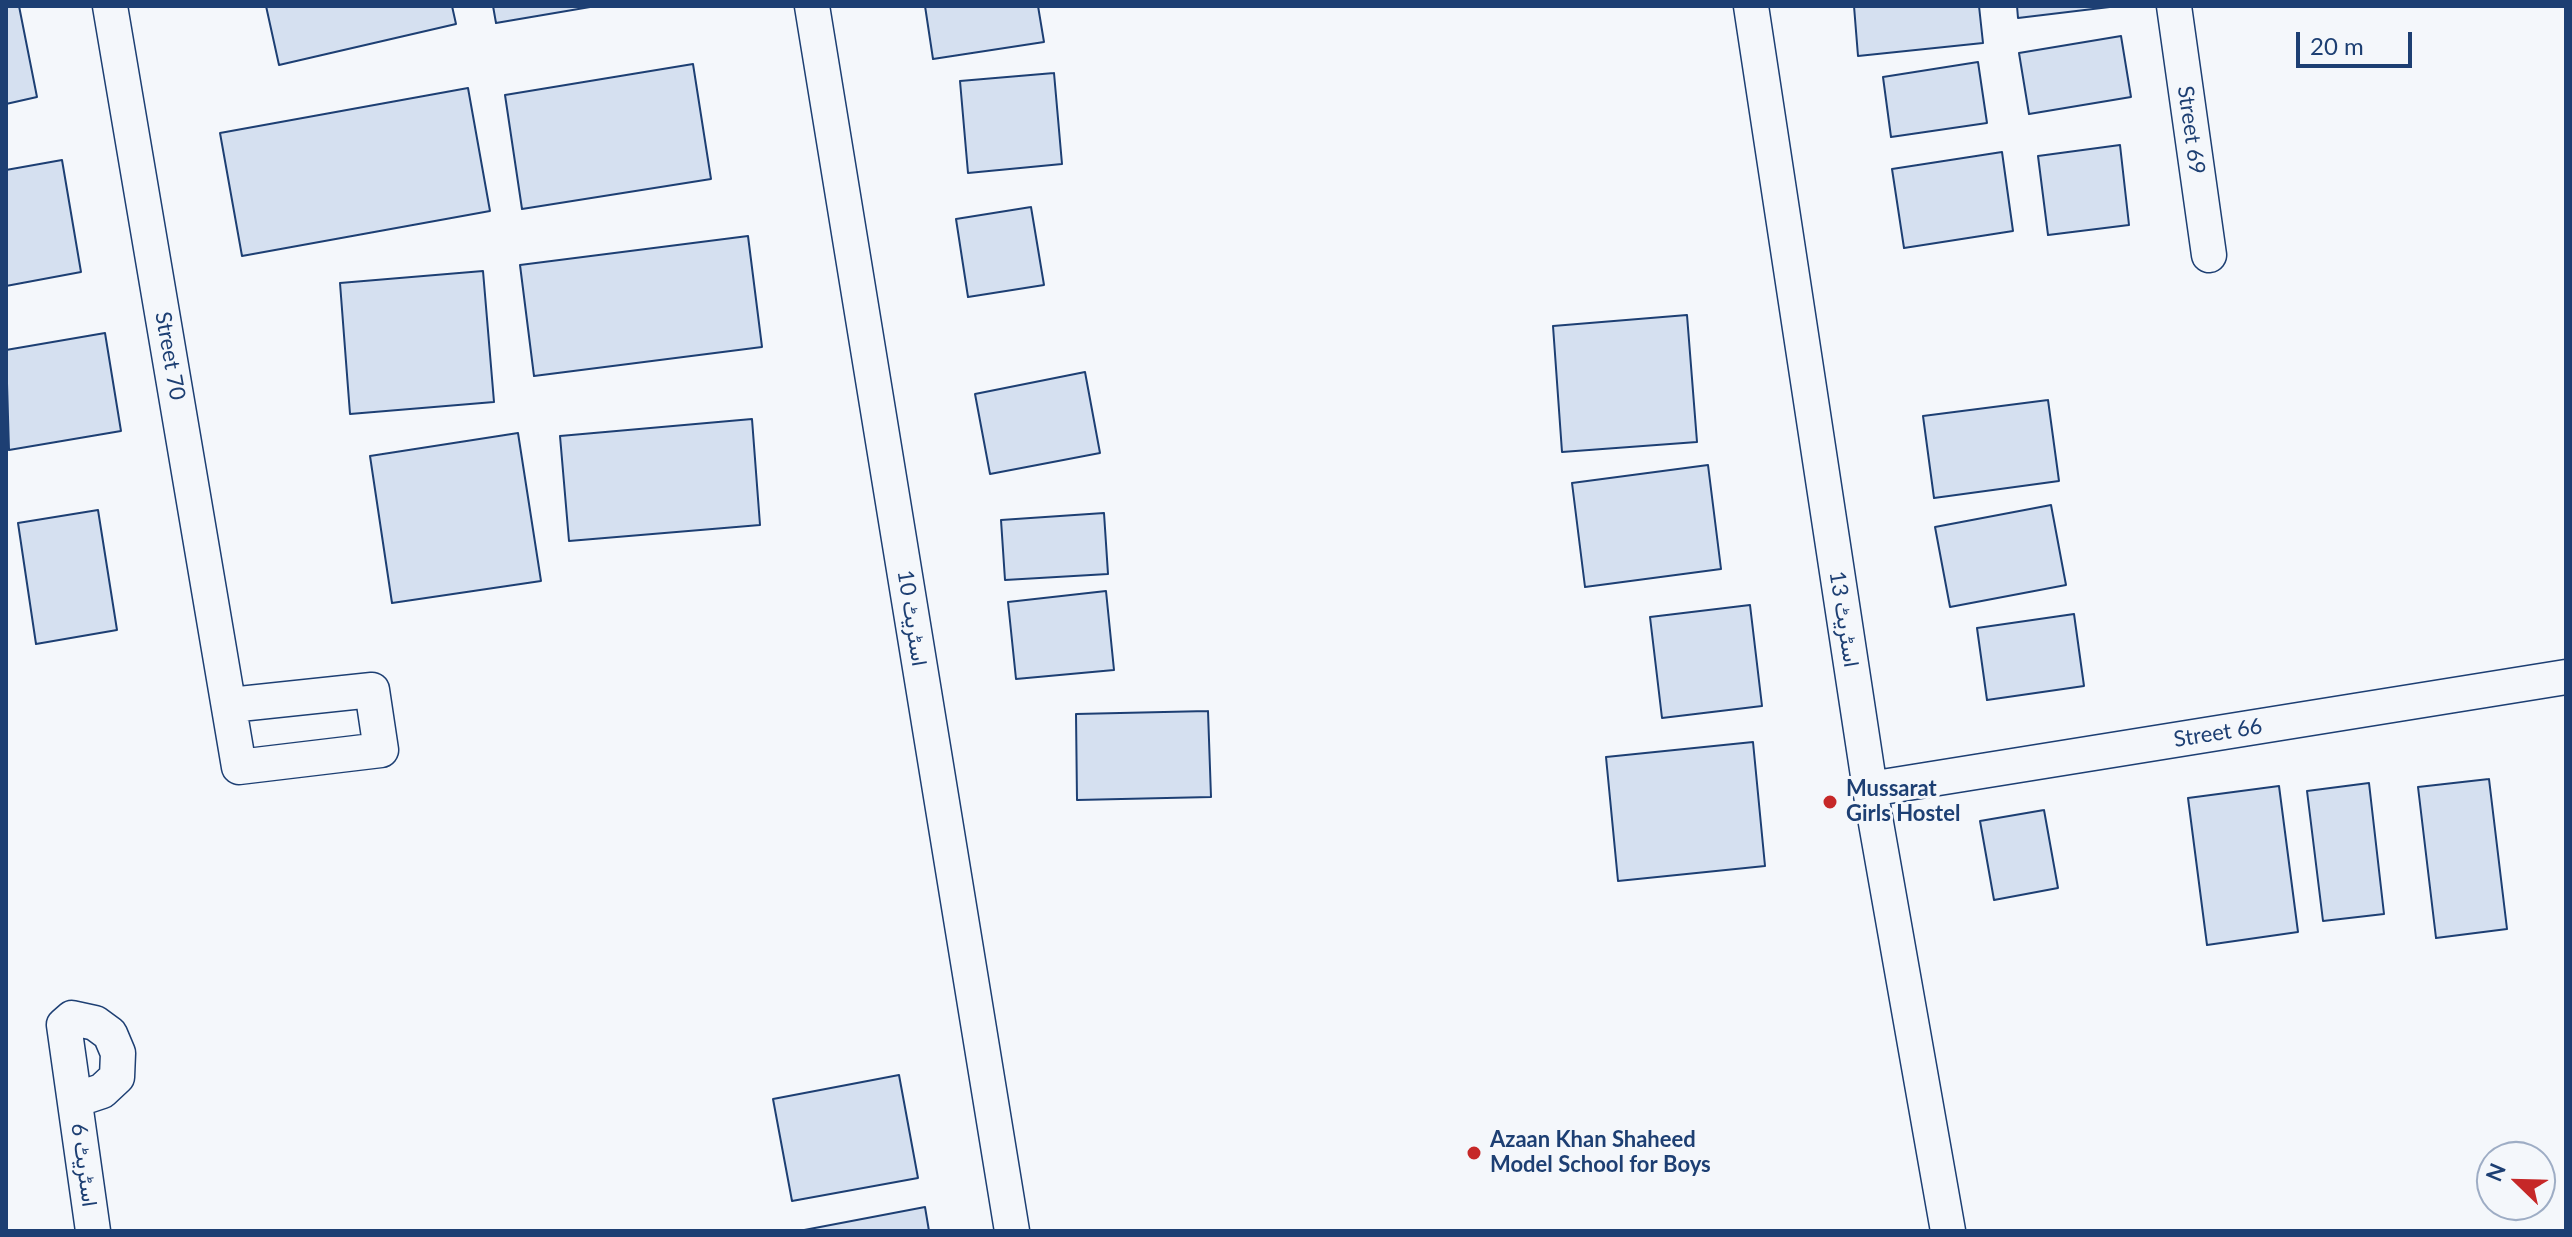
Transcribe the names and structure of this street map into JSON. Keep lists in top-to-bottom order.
{
  "streets": {
    "street": [
      "Street 69",
      "Street 70",
      "اسٹریٹ 10",
      "اسٹریٹ 13",
      "Street 66",
      "اسٹریٹ 6"
    ]
  },
  "crossings": [
    ["اسٹریٹ 13", "Street 66"]
  ],
  "places": ["Mussarat Girls Hostel", "Azaan Khan Shaheed Model School for Boys"],
  "scale_bar": "20 m",
  "north": "top left"
}
